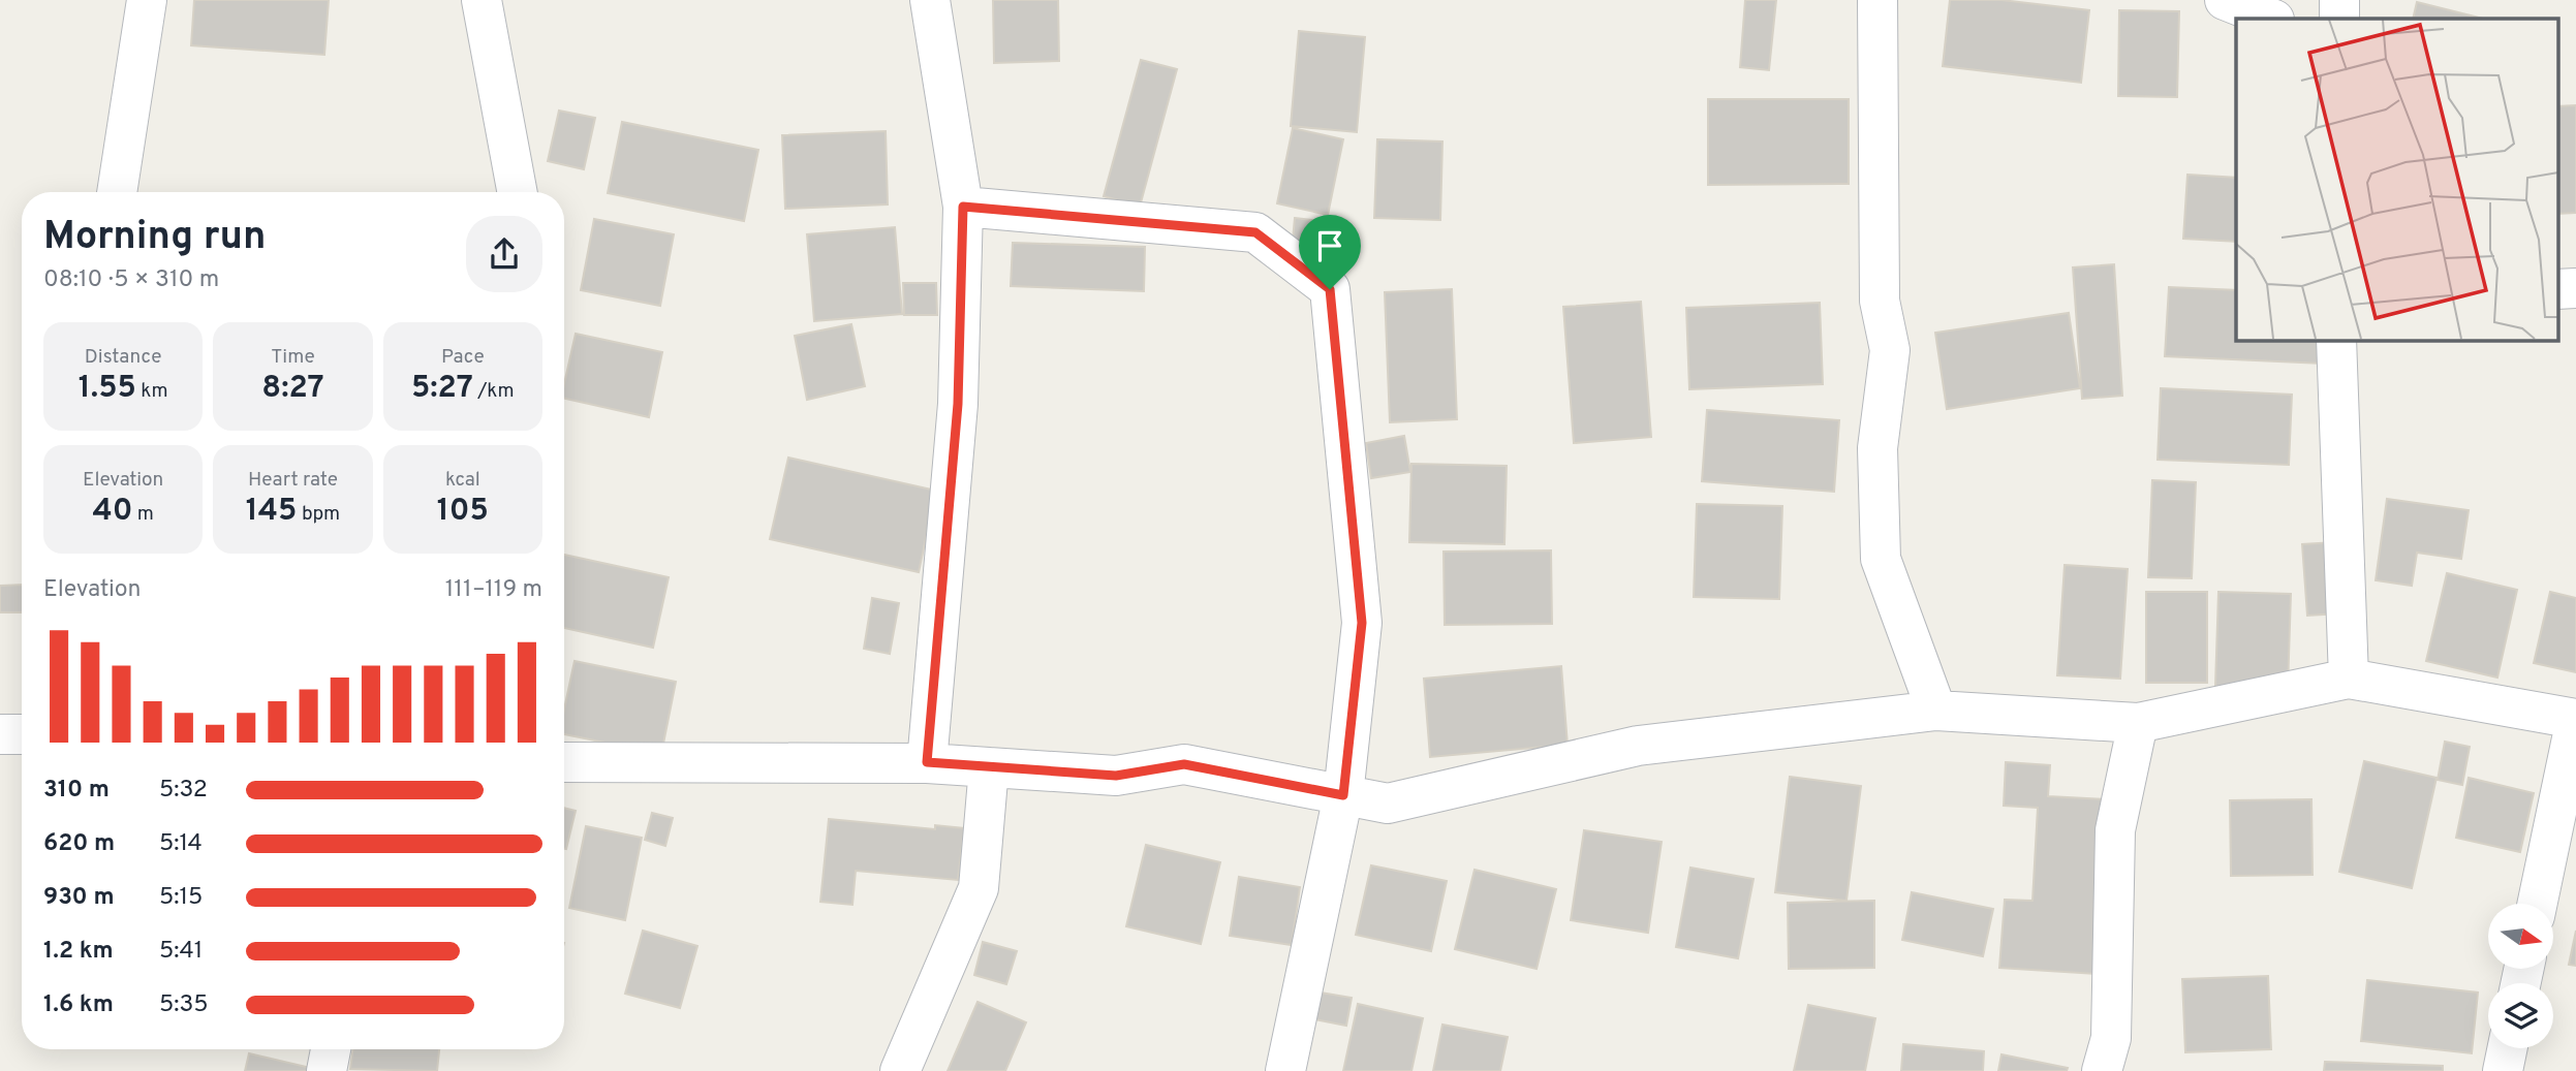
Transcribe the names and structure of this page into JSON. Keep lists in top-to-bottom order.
{
  "north": "right",
  "page": {
    "heading": ["Morning run", "08:10 · 5 × 310 m"],
    "stats": [
      ["Distance", "1.55 km"],
      ["Time", "8:27"],
      ["Pace", "5:27 /km"],
      ["Elevation", "40 m"],
      ["Heart rate", "145 bpm"],
      ["kcal", "105"]
    ],
    "chart": ["Elevation", "111–119 m"],
    "list": [
      {
        "name": "310 m",
        "note": "5:32"
      },
      {
        "name": "620 m",
        "note": "5:14"
      },
      {
        "name": "930 m",
        "note": "5:15"
      },
      {
        "name": "1.2 km",
        "note": "5:41"
      },
      {
        "name": "1.6 km",
        "note": "5:35"
      }
    ]
  }
}
